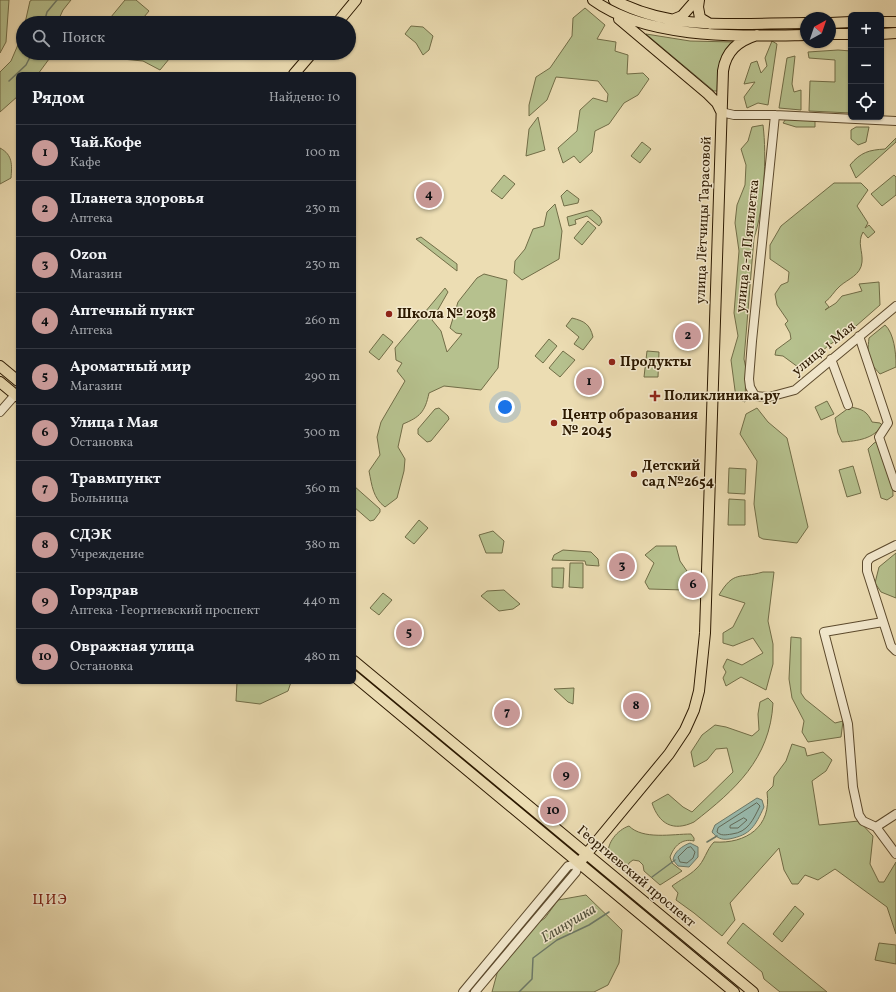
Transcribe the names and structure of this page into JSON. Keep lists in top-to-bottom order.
{
  "streets": {
    "main road": ["улица Лётчицы Тарасовой", "Георгиевский проспект"],
    "street": ["улица 2-я Пятилетка", "улица 1 Мая"]
  },
  "crossings": [
    ["улица Лётчицы Тарасовой", "Георгиевский проспект"],
    ["улица 2-я Пятилетка", "улица 1 Мая"]
  ],
  "districts": ["ЦИЭ"],
  "water": ["Глинушка"],
  "places": {
    "other": [
      "Школа № 2038",
      "Продукты",
      "Центр образования № 2045",
      "Детский сад №2654"
    ],
    "health": ["Поликлиника.ру"]
  },
  "north": "top right",
  "page": {
    "map_buttons": ["+", "−"],
    "search": "Поиск",
    "heading": ["Рядом", "Найдено: 10"],
    "list": [
      {
        "mark": "1",
        "name": "Чай.Кофе",
        "note": "Кафе",
        "value": "100 m"
      },
      {
        "mark": "2",
        "name": "Планета здоровья",
        "note": "Аптека",
        "value": "230 m"
      },
      {
        "mark": "3",
        "name": "Ozon",
        "note": "Магазин",
        "value": "230 m"
      },
      {
        "mark": "4",
        "name": "Аптечный пункт",
        "note": "Аптека",
        "value": "260 m"
      },
      {
        "mark": "5",
        "name": "Ароматный мир",
        "note": "Магазин",
        "value": "290 m"
      },
      {
        "mark": "6",
        "name": "Улица 1 Мая",
        "note": "Остановка",
        "value": "300 m"
      },
      {
        "mark": "7",
        "name": "Травмпункт",
        "note": "Больница",
        "value": "360 m"
      },
      {
        "mark": "8",
        "name": "СДЭК",
        "note": "Учреждение",
        "value": "380 m"
      },
      {
        "mark": "9",
        "name": "Горздрав",
        "note": "Аптека · Георгиевский проспект",
        "value": "440 m"
      },
      {
        "mark": "10",
        "name": "Овражная улица",
        "note": "Остановка",
        "value": "480 m"
      }
    ],
    "pins": [
      "4",
      "2",
      "1",
      "3",
      "6",
      "5",
      "8",
      "7",
      "9",
      "10"
    ]
  }
}
